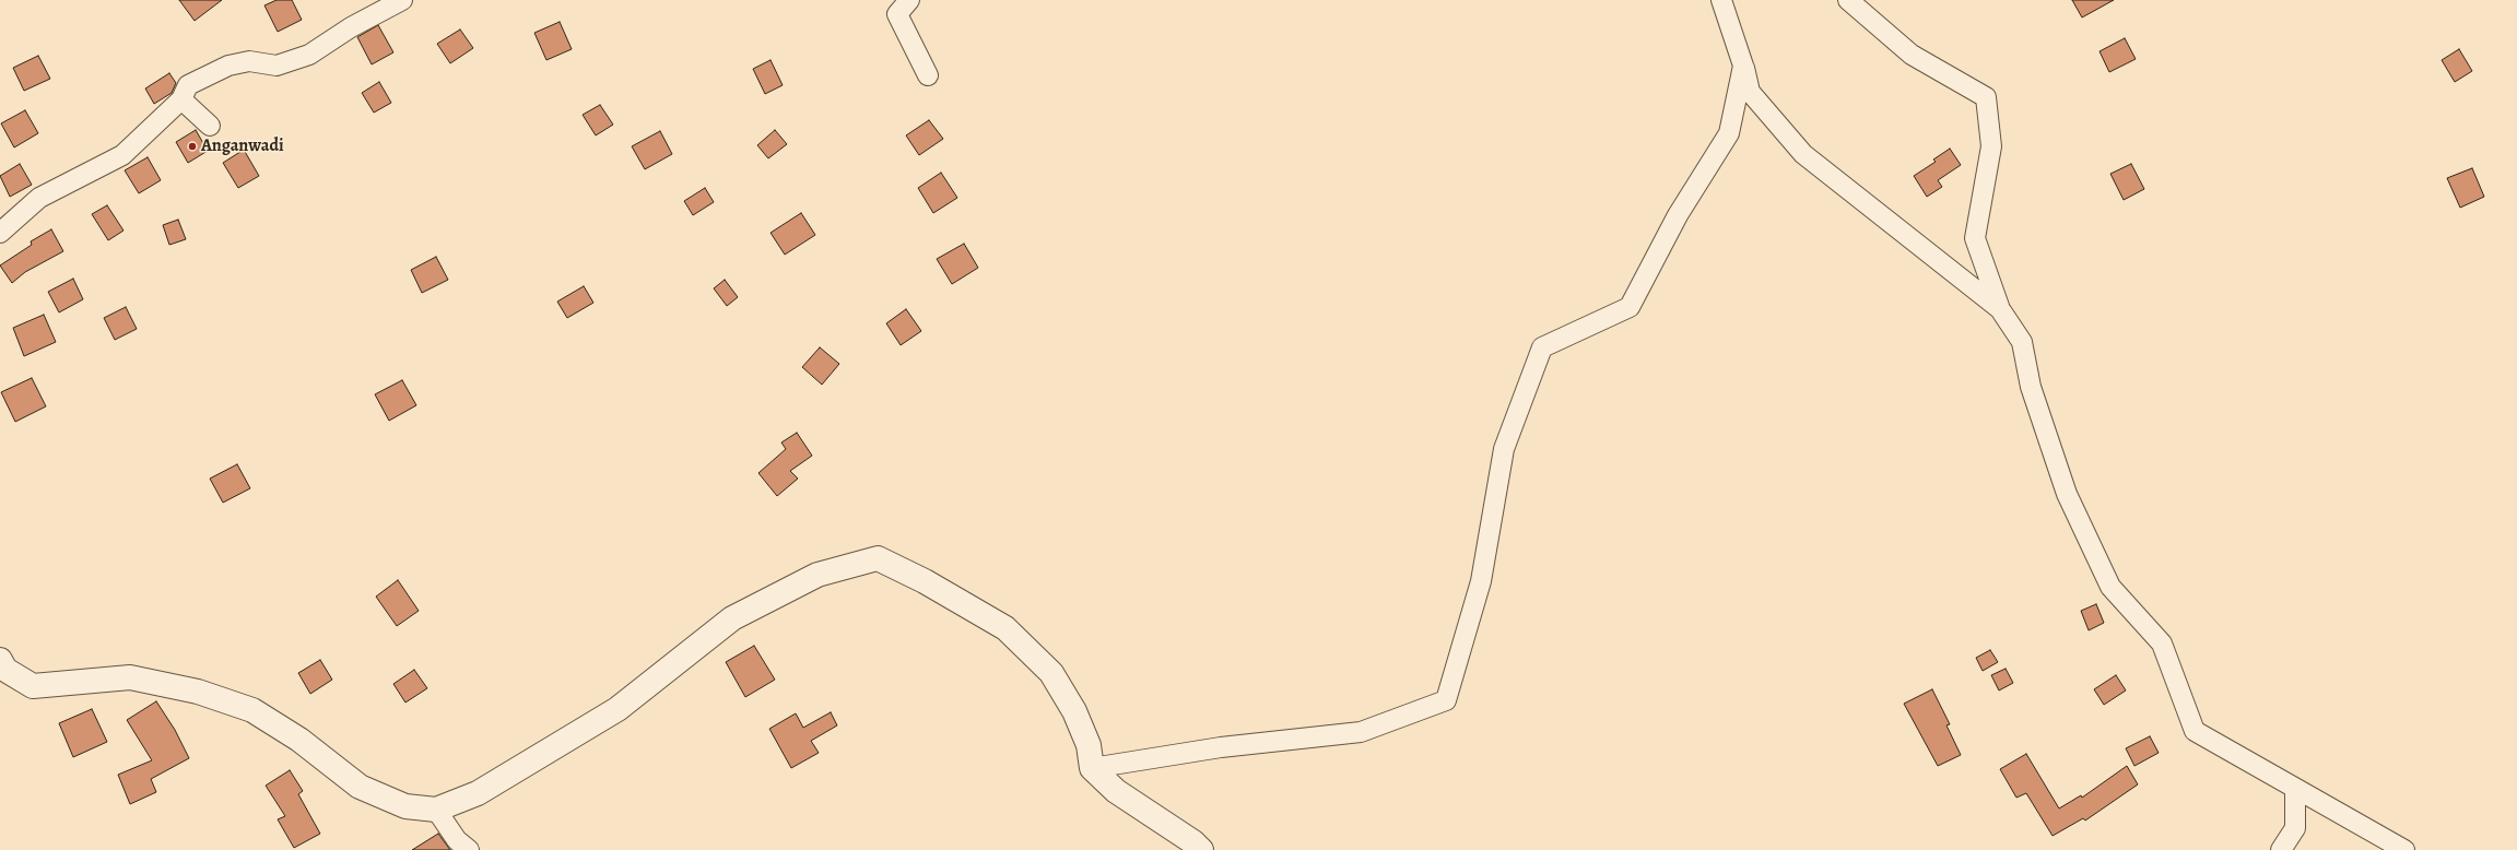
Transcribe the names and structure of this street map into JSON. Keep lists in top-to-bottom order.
{
  "places": ["Anganwadi"]
}
